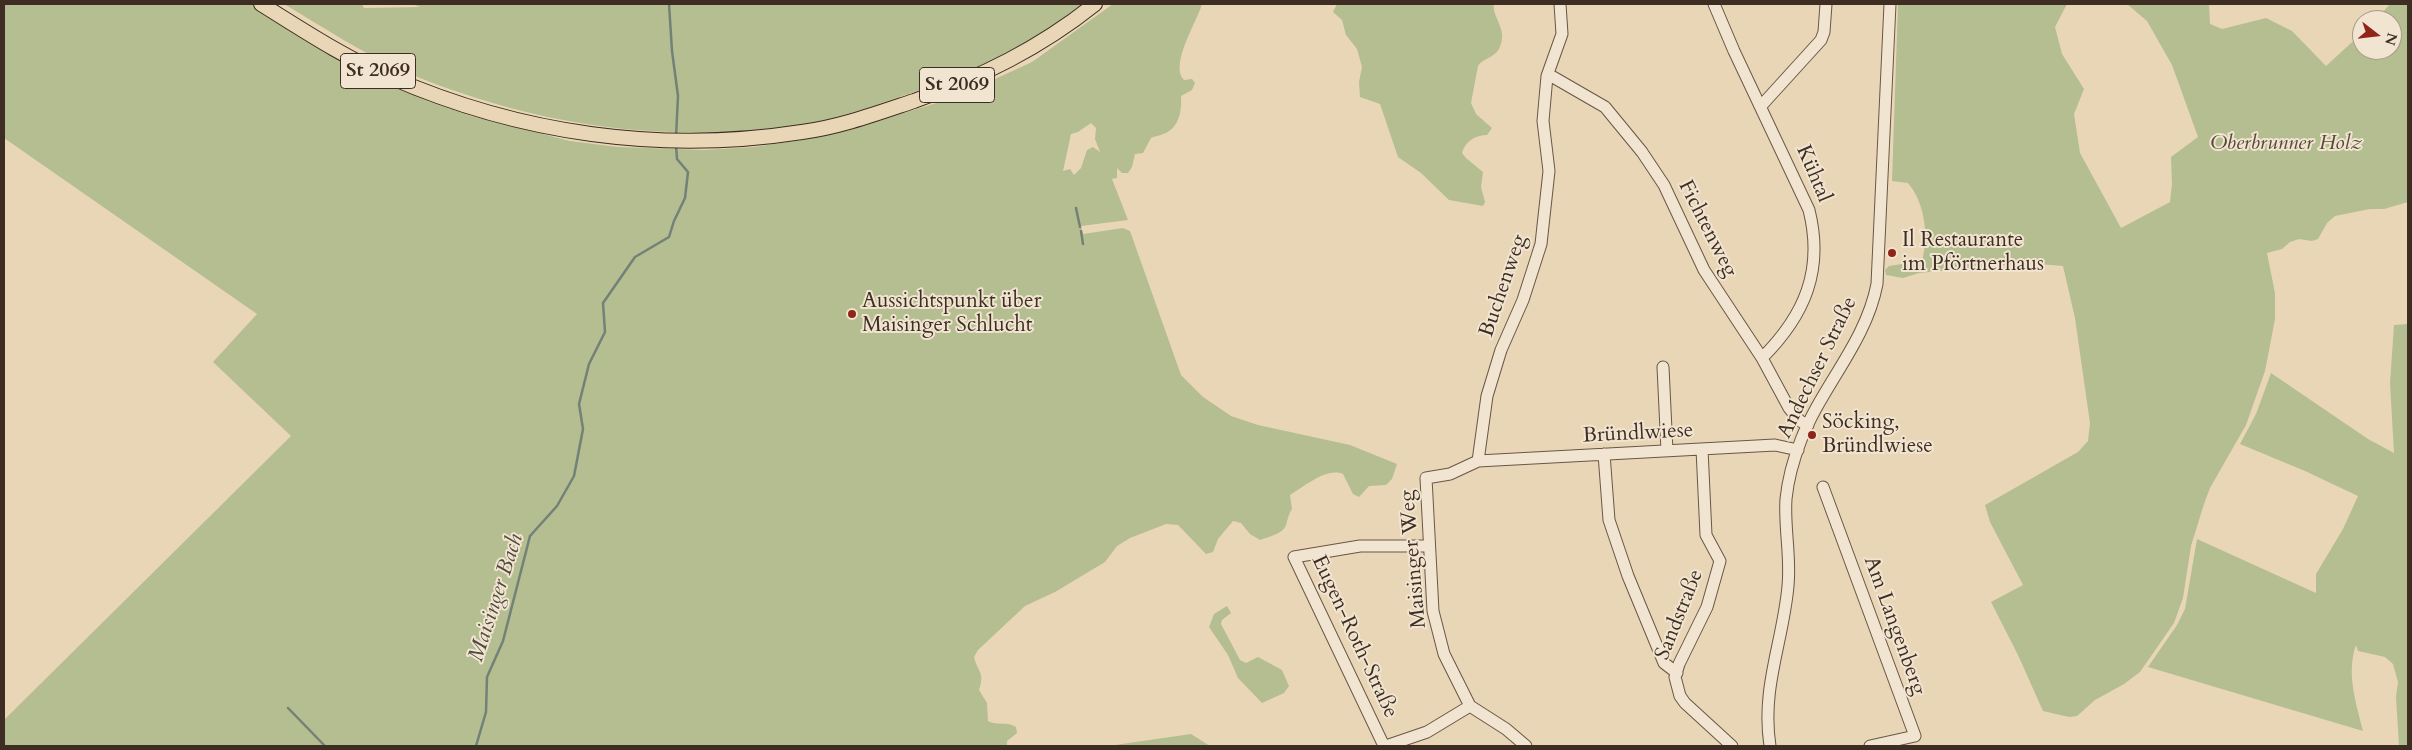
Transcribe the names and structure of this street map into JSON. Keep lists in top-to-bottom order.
{
  "streets": {
    "main road": ["St 2069"],
    "street": [
      "Kühtal",
      "Fichtenweg",
      "Buchenweg",
      "Andechser Straße",
      "Bründlwiese",
      "Maisinger Weg",
      "Sandstraße",
      "Am Langenberg",
      "Eugen-Roth-Straße"
    ]
  },
  "crossings": [
    ["Kühtal", "Fichtenweg"],
    ["Fichtenweg", "Buchenweg"],
    ["Fichtenweg", "Andechser Straße"],
    ["Buchenweg", "Bründlwiese"],
    ["Buchenweg", "Maisinger Weg"],
    ["Andechser Straße", "Bründlwiese"],
    ["Bründlwiese", "Maisinger Weg"],
    ["Bründlwiese", "Sandstraße"],
    ["Maisinger Weg", "Eugen-Roth-Straße"]
  ],
  "water": ["Maisinger Bach"],
  "parks": ["Oberbrunner Holz"],
  "places": ["Il Restaurante im Pförtnerhaus", "Aussichtspunkt über Maisinger Schlucht", "Söcking, Bründlwiese"],
  "north": "right"
}
